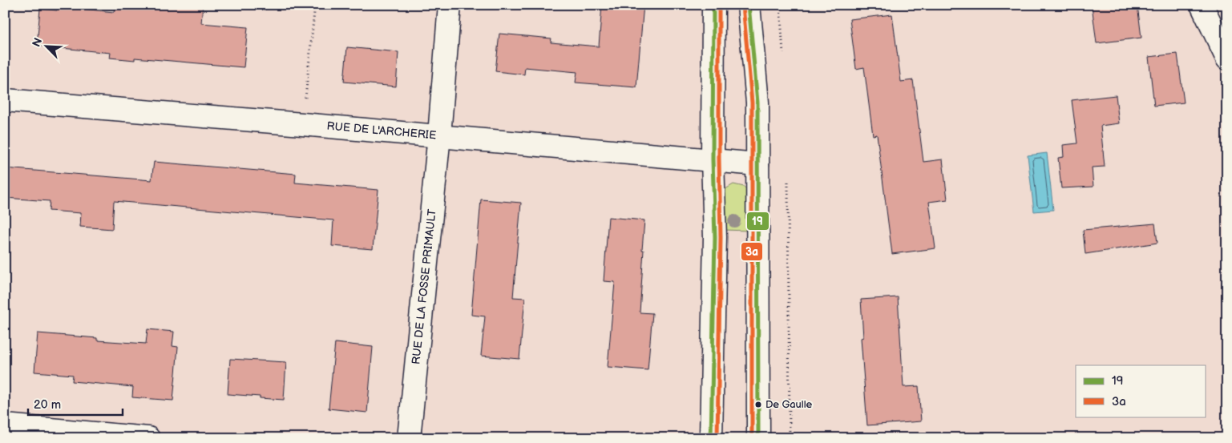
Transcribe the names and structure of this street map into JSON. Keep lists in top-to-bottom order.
{
  "streets": {
    "street": ["RUE DE L'ARCHERIE", "RUE DE LA FOSSE PRIMAULT"]
  },
  "crossings": [
    ["RUE DE L'ARCHERIE", "RUE DE LA FOSSE PRIMAULT"]
  ],
  "places": ["De Gaulle"],
  "lines": ["transit line 19", "transit line 3a"],
  "legend": ["19", "3a"],
  "scale_bar": "20 m",
  "north": "top left"
}
